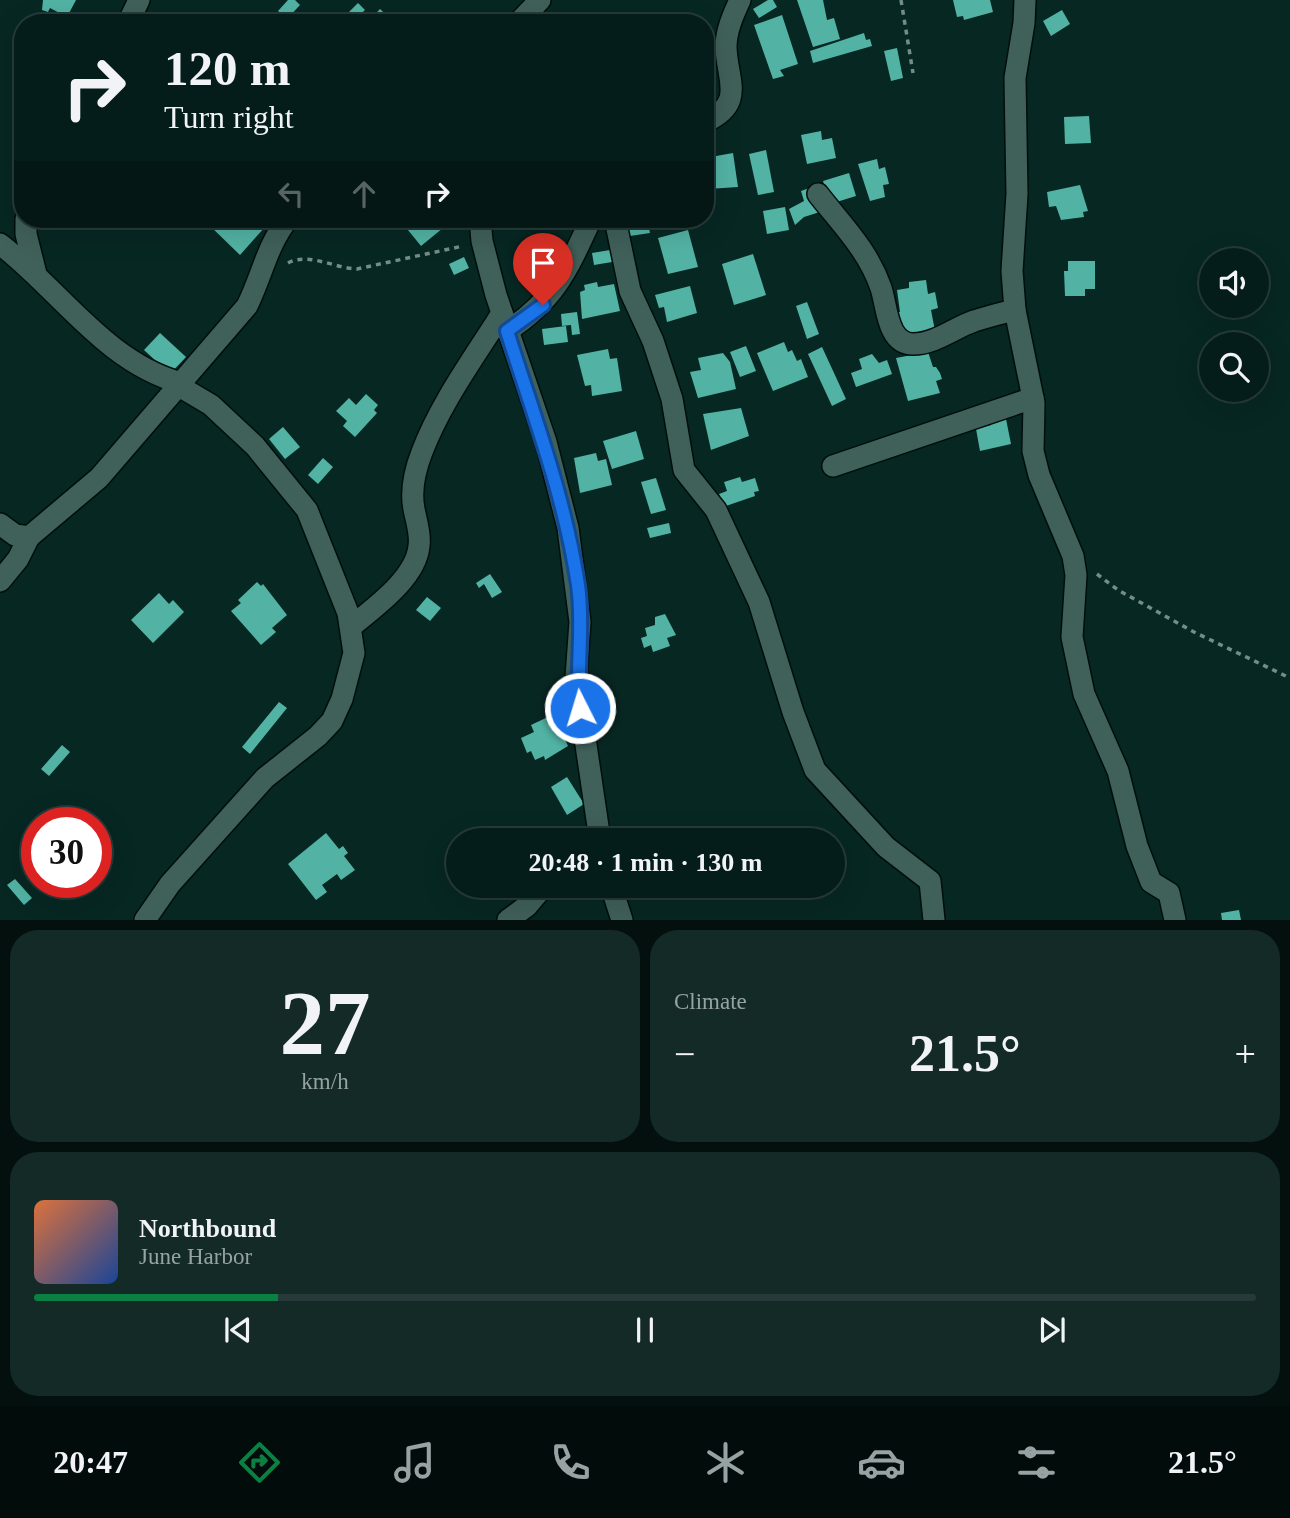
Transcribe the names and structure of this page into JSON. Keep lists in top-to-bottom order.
{
  "page": {
    "turn": ["120 m", "Turn right"],
    "limit": "30",
    "trip": "20:48 · 1 min · 130 m",
    "tile": [
      ["27", "km/h"],
      "Climate"
    ],
    "heat": ["−", "21.5°", "+"],
    "song": ["Northbound", "June Harbor"],
    "tabs": ["20:47", "21.5°"]
  }
}
